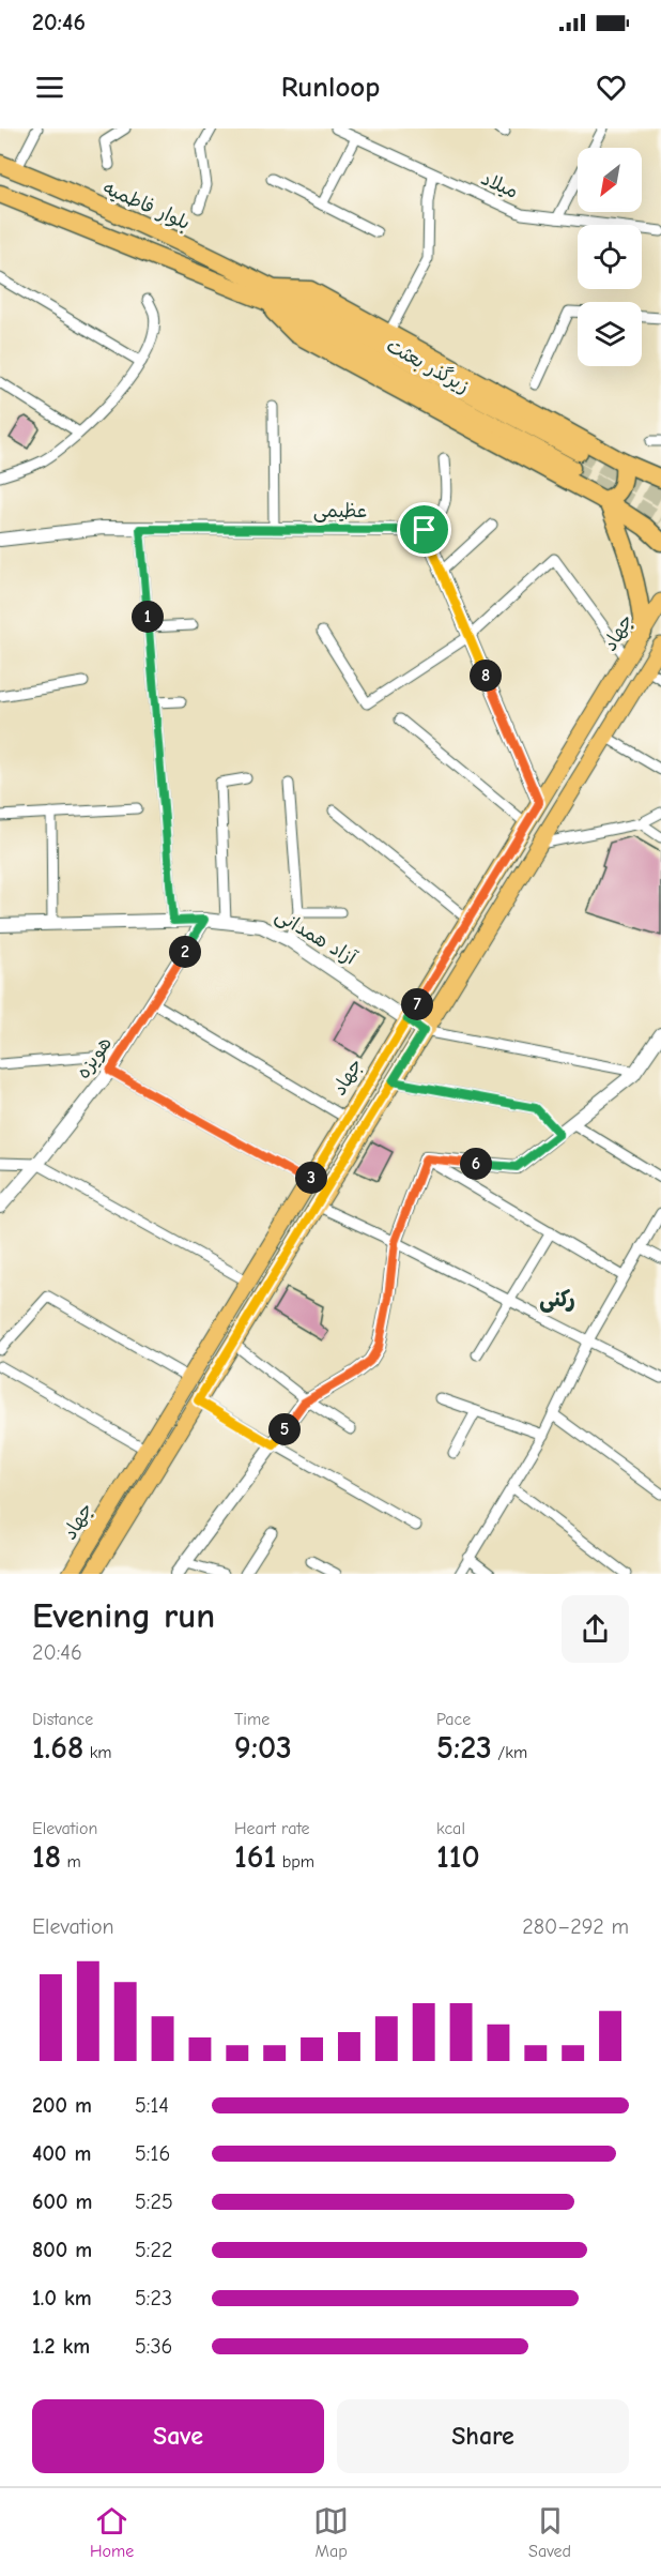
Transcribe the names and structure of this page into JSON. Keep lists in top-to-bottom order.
{
  "streets": {
    "highway": ["بلوار فاطمیه", "زیرگذر بعثت"],
    "main road": ["جهاد"],
    "street": [
      "میلاد",
      "عظیمی",
      "آزاد همدانی",
      "هویزه"
    ]
  },
  "crossings": [
    ["بلوار فاطمیه", "زیرگذر بعثت"],
    ["جهاد", "آزاد همدانی"],
    ["آزاد همدانی", "هویزه"]
  ],
  "districts": ["رکنی"],
  "north": "bottom left",
  "page": {
    "status": "20:46",
    "header": "Runloop",
    "pins": [
      "1",
      "8",
      "2",
      "7",
      "6",
      "3",
      "5"
    ],
    "heading": ["Evening run", "20:46"],
    "stats": [
      ["Distance", "1.68 km"],
      ["Time", "9:03"],
      ["Pace", "5:23 /km"],
      ["Elevation", "18 m"],
      ["Heart rate", "161 bpm"],
      ["kcal", "110"]
    ],
    "chart": ["Elevation", "280–292 m"],
    "list": [
      {
        "name": "200 m",
        "note": "5:14"
      },
      {
        "name": "400 m",
        "note": "5:16"
      },
      {
        "name": "600 m",
        "note": "5:25"
      },
      {
        "name": "800 m",
        "note": "5:22"
      },
      {
        "name": "1.0 km",
        "note": "5:23"
      },
      {
        "name": "1.2 km",
        "note": "5:36"
      }
    ],
    "buttons": ["Save", "Share"],
    "tabs": ["Home", "Map", "Saved"]
  }
}
